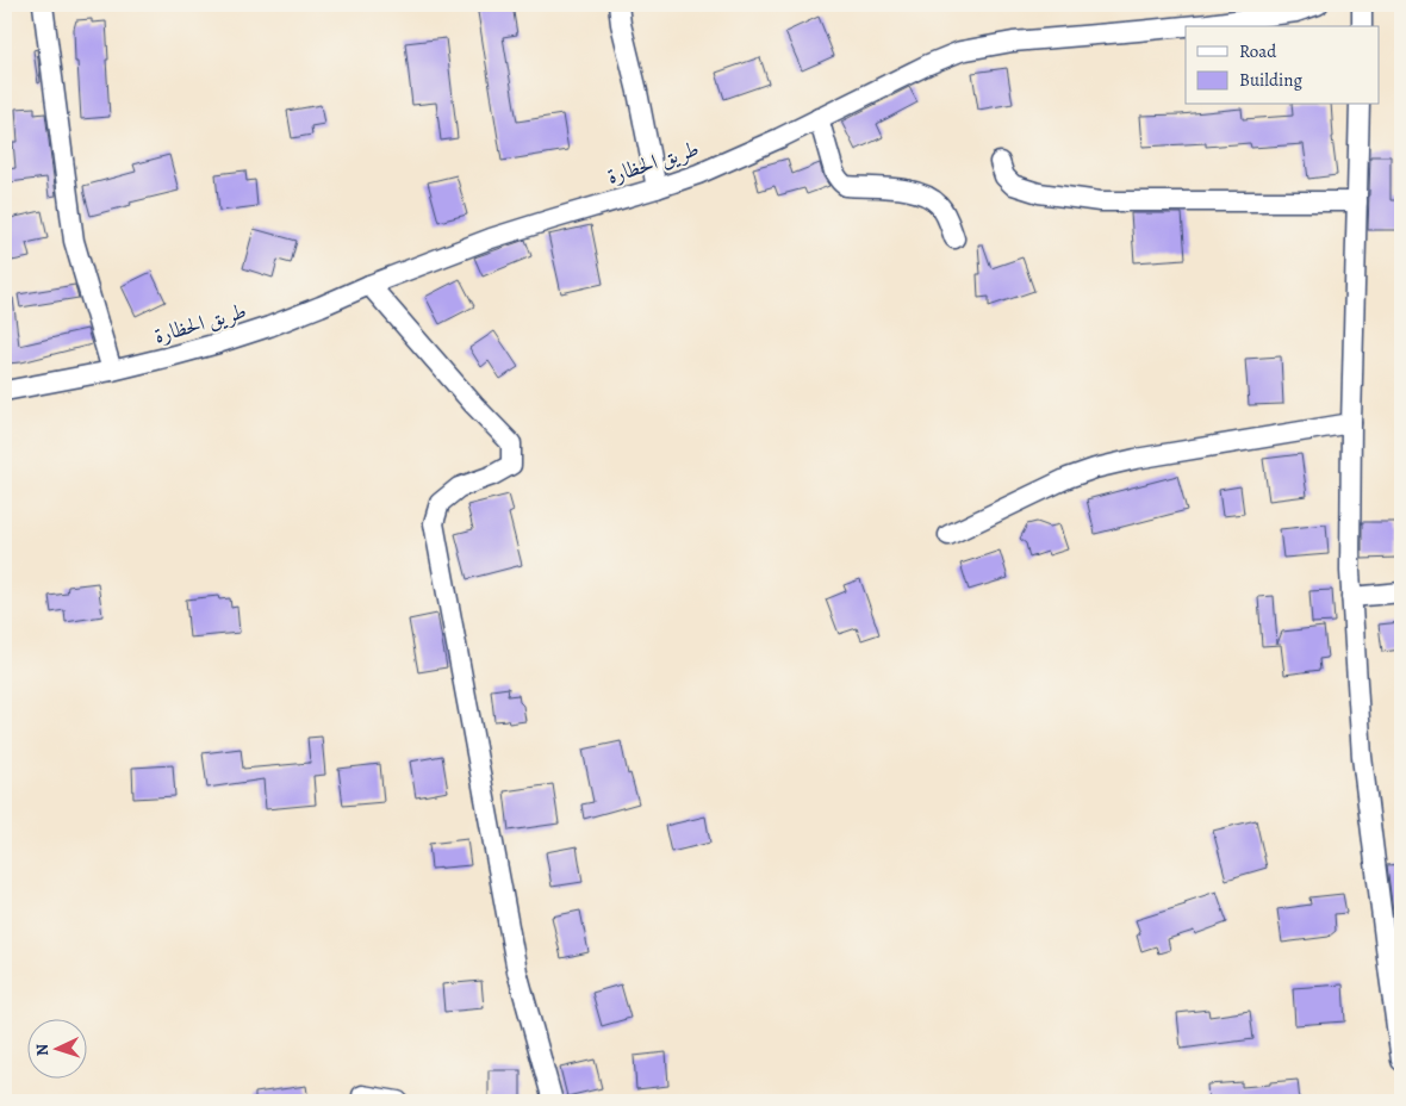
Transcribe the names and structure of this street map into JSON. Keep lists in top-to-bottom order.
{
  "streets": {
    "street": ["طريق الحظارة"]
  },
  "legend": ["Road", "Building"],
  "north": "left"
}
